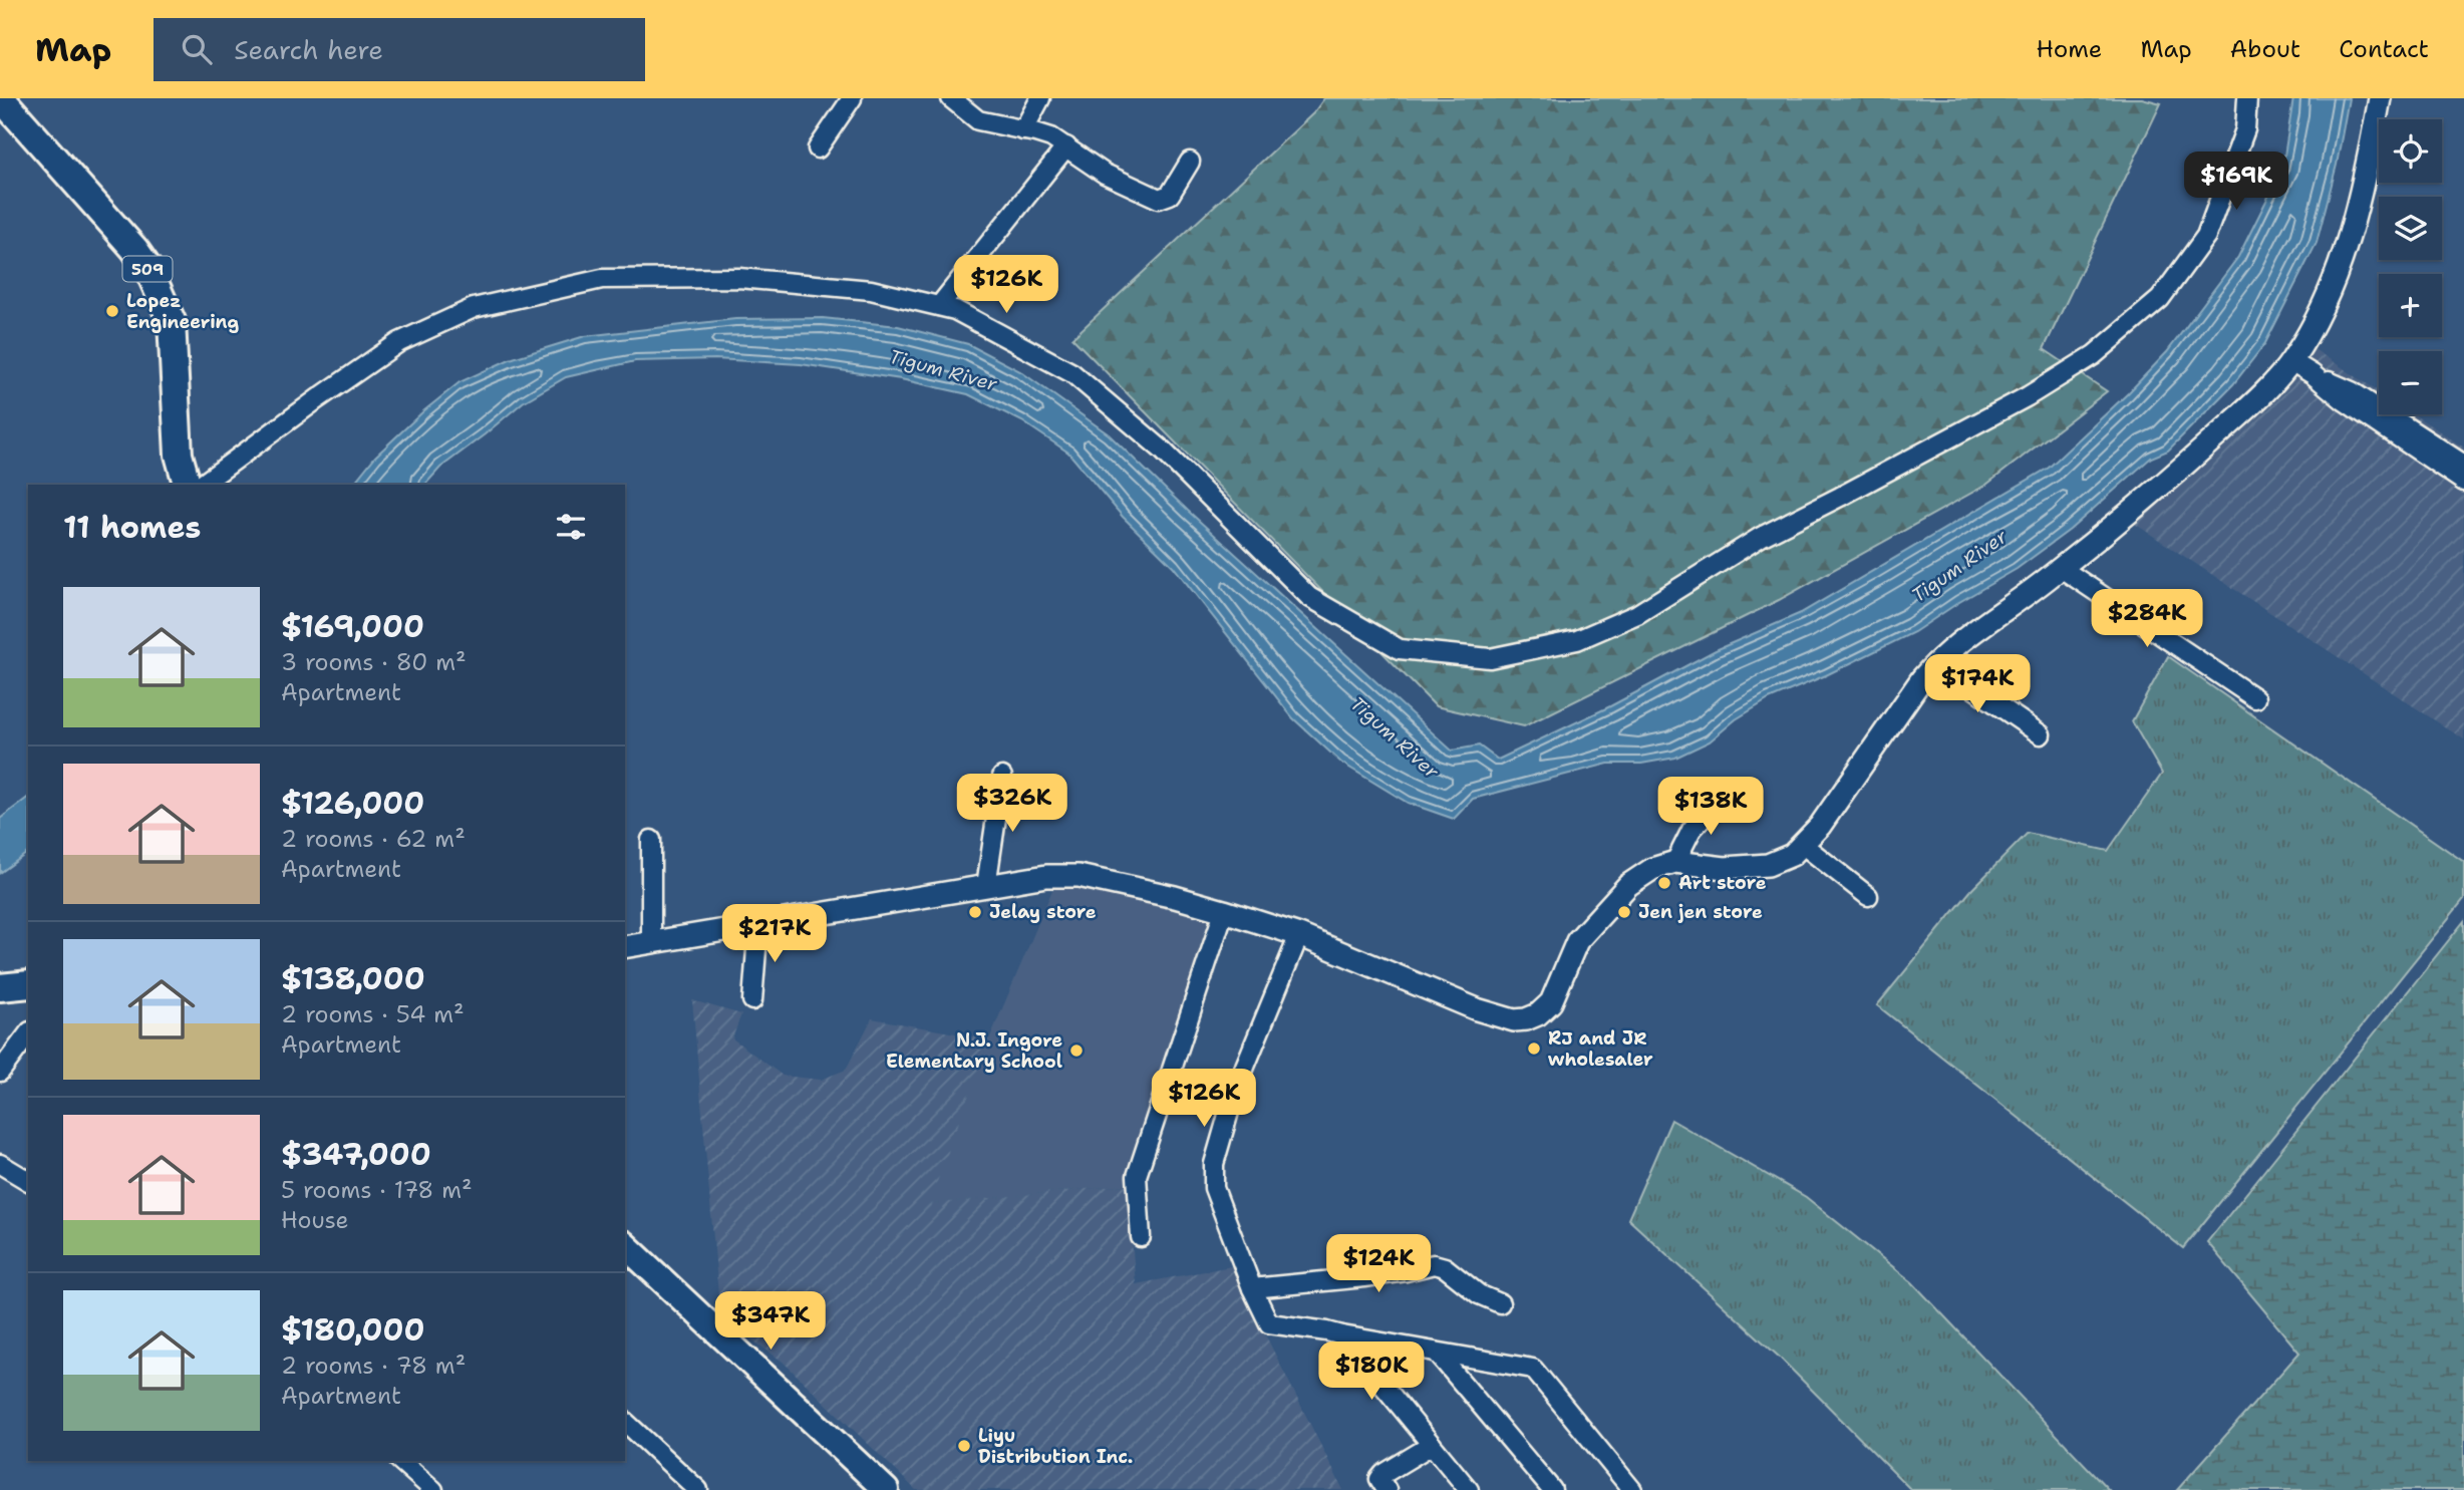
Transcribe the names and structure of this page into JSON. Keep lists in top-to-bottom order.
{
  "streets": {
    "main road": ["509"]
  },
  "water": ["Tigum River"],
  "places": [
    "Lopez Engineering",
    "Art store",
    "Jelay store",
    "Jen jen store",
    "RJ and JR wholesaler",
    "N.J. Ingore Elementary School",
    "Liyu Distribution Inc."
  ],
  "page": {
    "header": "Map",
    "search": "Search here",
    "nav": [
      "Home",
      "Map",
      "About",
      "Contact"
    ],
    "map_buttons": ["+", "−"],
    "price": [
      "$169K",
      "$126K",
      "$284K",
      "$174K",
      "$326K",
      "$138K",
      "$217K",
      "$126K",
      "$124K",
      "$347K",
      "$180K"
    ],
    "heading": "11 homes",
    "list": [
      {
        "name": "$169,000",
        "note": "3 rooms · 80 m² · Apartment"
      },
      {
        "name": "$126,000",
        "note": "2 rooms · 62 m² · Apartment"
      },
      {
        "name": "$138,000",
        "note": "2 rooms · 54 m² · Apartment"
      },
      {
        "name": "$347,000",
        "note": "5 rooms · 178 m² · House"
      },
      {
        "name": "$180,000",
        "note": "2 rooms · 78 m² · Apartment"
      }
    ]
  }
}
